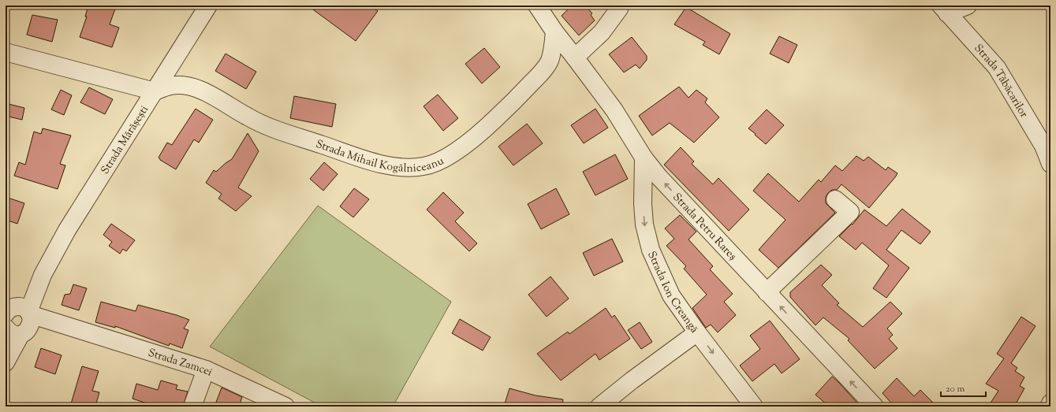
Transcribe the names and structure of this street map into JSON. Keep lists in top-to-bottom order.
{
  "streets": {
    "street": [
      "Strada Tăbăcarilor",
      "Strada Mărășești",
      "Strada Mihail Kogălniceanu",
      "Strada Petru Rareș",
      "Strada Ion Creangă",
      "Strada Zamcei"
    ]
  },
  "crossings": [
    ["Strada Mărășești", "Strada Mihail Kogălniceanu"],
    ["Strada Mărășești", "Strada Zamcei"],
    ["Strada Mihail Kogălniceanu", "Strada Petru Rareș"],
    ["Strada Petru Rareș", "Strada Ion Creangă"]
  ],
  "one_way": ["Strada Petru Rareș", "Strada Ion Creangă"],
  "scale_bar": "20 m"
}
